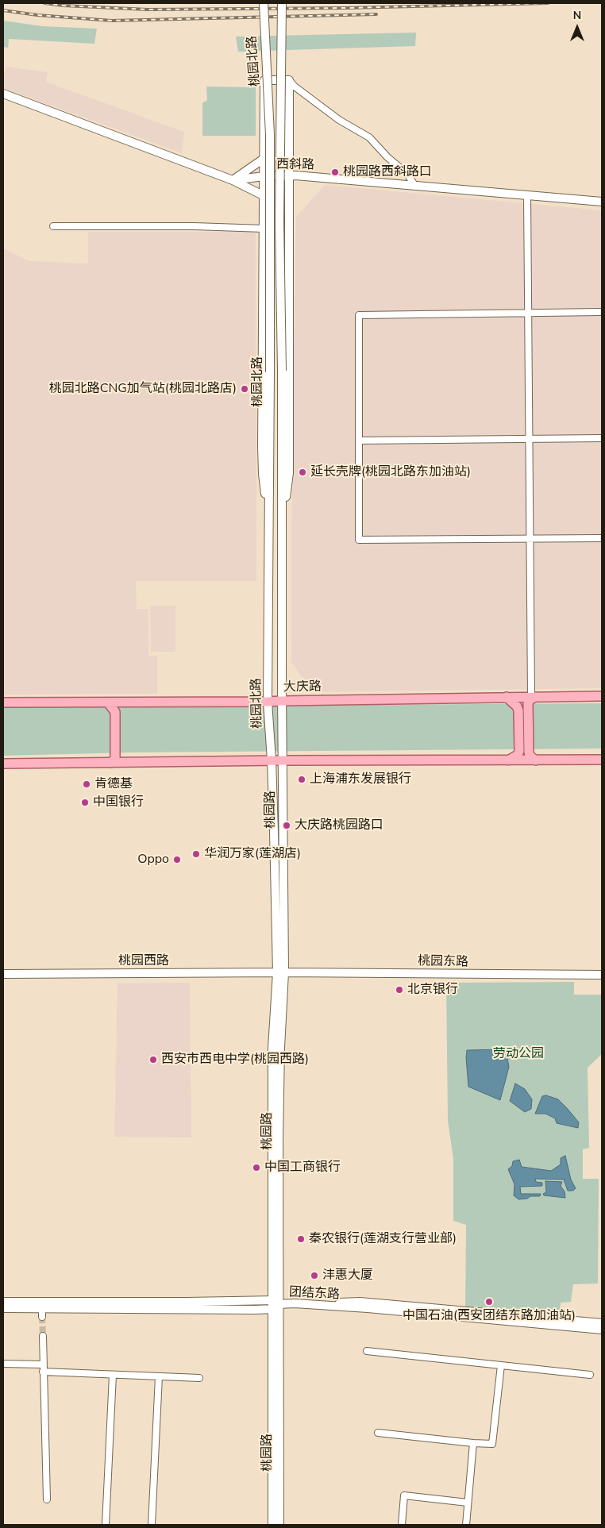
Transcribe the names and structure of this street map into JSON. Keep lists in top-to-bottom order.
{
  "streets": {
    "main road": ["大庆路"],
    "street": [
      "桃园北路",
      "西斜路",
      "桃园路",
      "桃园西路",
      "桃园东路",
      "团结东路"
    ]
  },
  "crossings": [
    ["桃园北路", "大庆路"],
    ["桃园北路", "桃园路"],
    ["桃园路", "桃园西路"],
    ["桃园路", "桃园东路"],
    ["桃园路", "团结东路"],
    ["桃园西路", "桃园东路"]
  ],
  "parks": ["劳动公园"],
  "places": [
    "桃园路西斜路口",
    "桃园北路CNG加气站(桃园北路店)",
    "延长壳牌(桃园北路东加油站)",
    "上海浦东发展银行",
    "肯德基",
    "中国银行",
    "大庆路桃园路口",
    "华润万家(莲湖店)",
    "Oppo",
    "北京银行",
    "西安市西电中学(桃园西路)",
    "中国工商银行",
    "秦农银行(莲湖支行营业部)",
    "沣惠大厦",
    "中国石油(西安团结东路加油站)"
  ],
  "north": "top"
}
